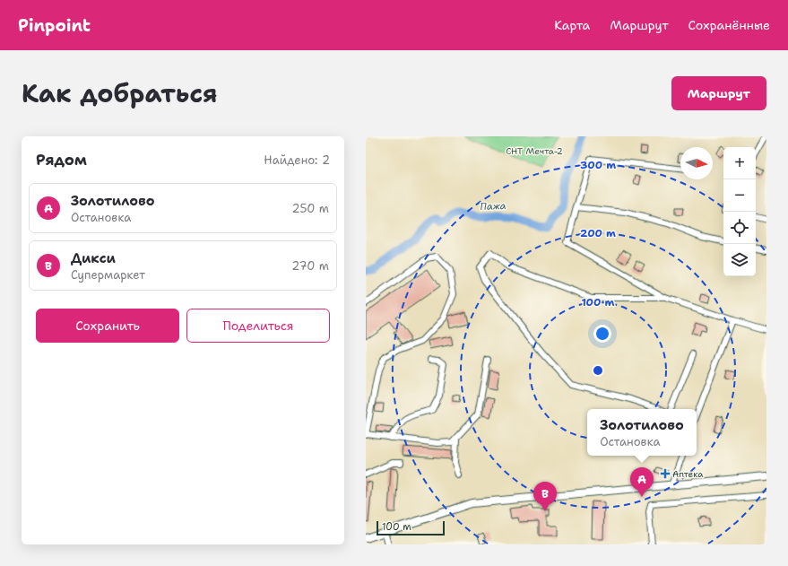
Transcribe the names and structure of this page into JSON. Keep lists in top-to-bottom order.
{
  "water": ["Пажа"],
  "parks": ["СНТ Мечта-2"],
  "places": {
    "health": ["Аптека"]
  },
  "scale_bar": "100 m",
  "north": "right",
  "page": {
    "header": "Pinpoint",
    "nav": ["Карта", "Маршрут", "Сохранённые"],
    "title": "Как добраться",
    "buttons": [
      "Маршрут",
      ["Сохранить", "Поделиться"]
    ],
    "heading": ["Рядом", "Найдено: 2"],
    "map_buttons": ["+", "−"],
    "list": [
      {
        "mark": "A",
        "name": "Золотилово",
        "note": "Остановка",
        "value": "250 m"
      },
      {
        "mark": "B",
        "name": "Дикси",
        "note": "Супермаркет",
        "value": "270 m"
      }
    ],
    "popup": ["Золотилово", "Остановка"],
    "pins": ["A", "B"],
    "scale": "100 m"
  },
  "rings": ["300 m", "200 m", "100 m"]
}
